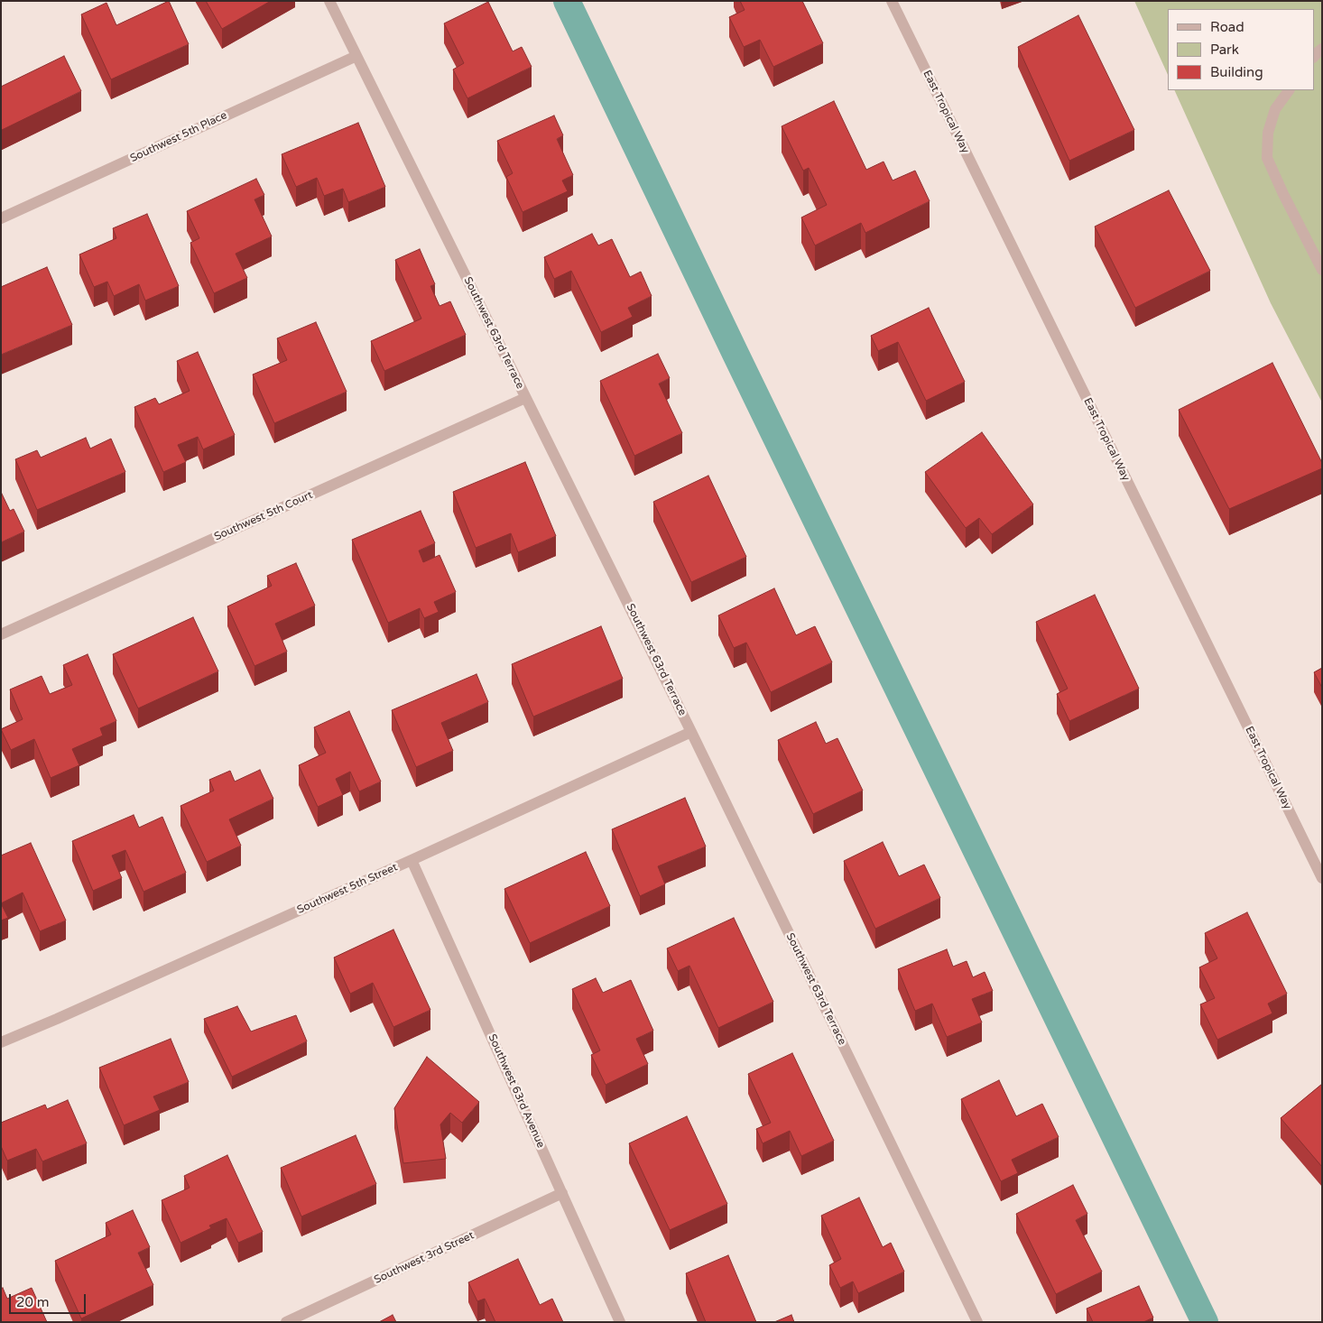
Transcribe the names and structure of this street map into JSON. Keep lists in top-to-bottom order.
{
  "streets": {
    "street": [
      "East Tropical Way",
      "Southwest 5th Place",
      "Southwest 63rd Terrace",
      "Southwest 5th Court",
      "Southwest 5th Street",
      "Southwest 63rd Avenue",
      "Southwest 3rd Street"
    ]
  },
  "crossings": [
    ["Southwest 5th Place", "Southwest 63rd Terrace"],
    ["Southwest 63rd Terrace", "Southwest 5th Court"],
    ["Southwest 63rd Terrace", "Southwest 5th Street"],
    ["Southwest 5th Street", "Southwest 63rd Avenue"],
    ["Southwest 63rd Avenue", "Southwest 3rd Street"]
  ],
  "legend": ["Road", "Park", "Building"],
  "scale_bar": "20 m"
}
